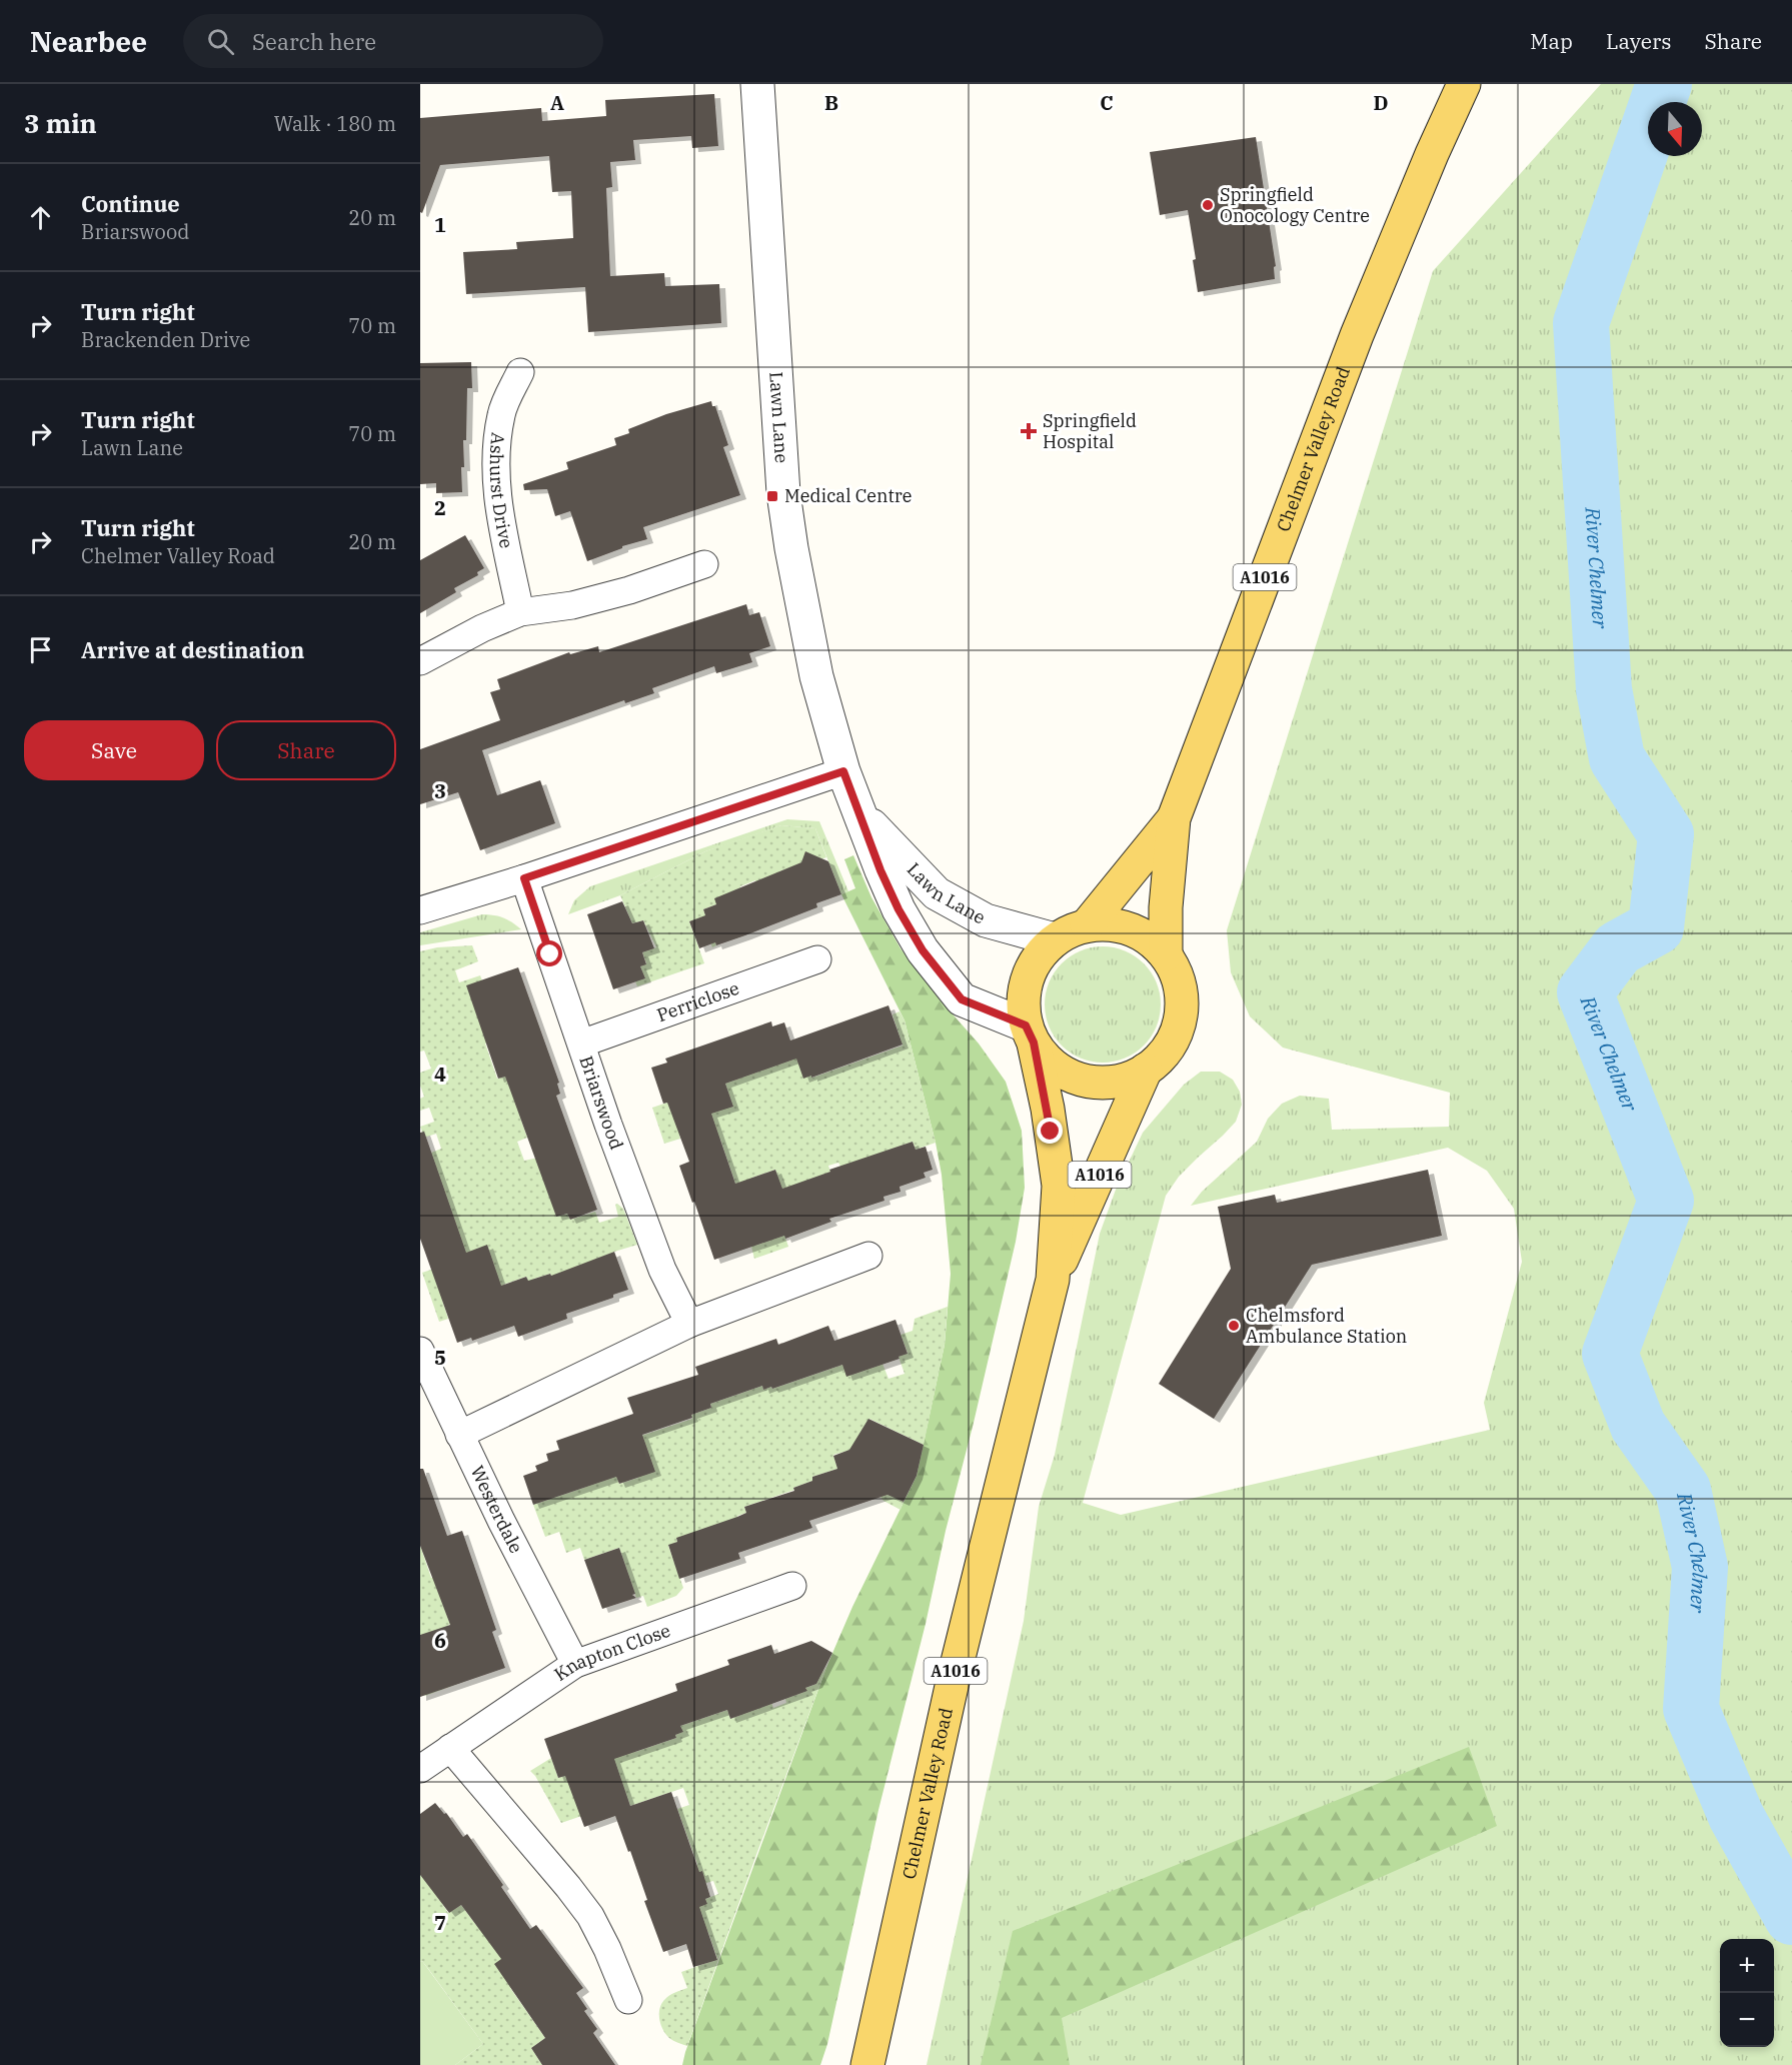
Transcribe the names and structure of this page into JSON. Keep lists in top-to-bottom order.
{
  "streets": {
    "main road": ["Chelmer Valley Road", "A1016"],
    "street": [
      "Lawn Lane",
      "Ashurst Drive",
      "Perriclose",
      "Briarswood",
      "Westerdale",
      "Knapton Close"
    ]
  },
  "crossings": [
    ["Lawn Lane", "Chelmer Valley Road"],
    ["Lawn Lane", "A1016"],
    ["Chelmer Valley Road", "A1016"],
    ["Perriclose", "Briarswood"],
    ["Westerdale", "Knapton Close"]
  ],
  "water": ["River Chelmer"],
  "places": {
    "other": ["Springfield Onocology Centre", "Chelmsford Ambulance Station"],
    "health": ["Springfield Hospital"],
    "transit": ["Medical Centre"]
  },
  "north": "bottom",
  "page": {
    "header": "Nearbee",
    "search": "Search here",
    "nav": ["Map", "Layers", "Share"],
    "heading": ["3 min", "Walk · 180 m"],
    "list": [
      ["Continue", "Briarswood", "20 m"],
      ["Turn right", "Brackenden Drive", "70 m"],
      ["Turn right", "Lawn Lane", "70 m"],
      ["Turn right", "Chelmer Valley Road", "20 m"],
      "Arrive at destination"
    ],
    "buttons": ["Save", "Share"],
    "map_buttons": ["+", "−"]
  },
  "grid": {
    "columns": [
      "A",
      "B",
      "C",
      "D"
    ],
    "rows": [
      "1",
      "2",
      "3",
      "4",
      "5",
      "6",
      "7"
    ]
  }
}
